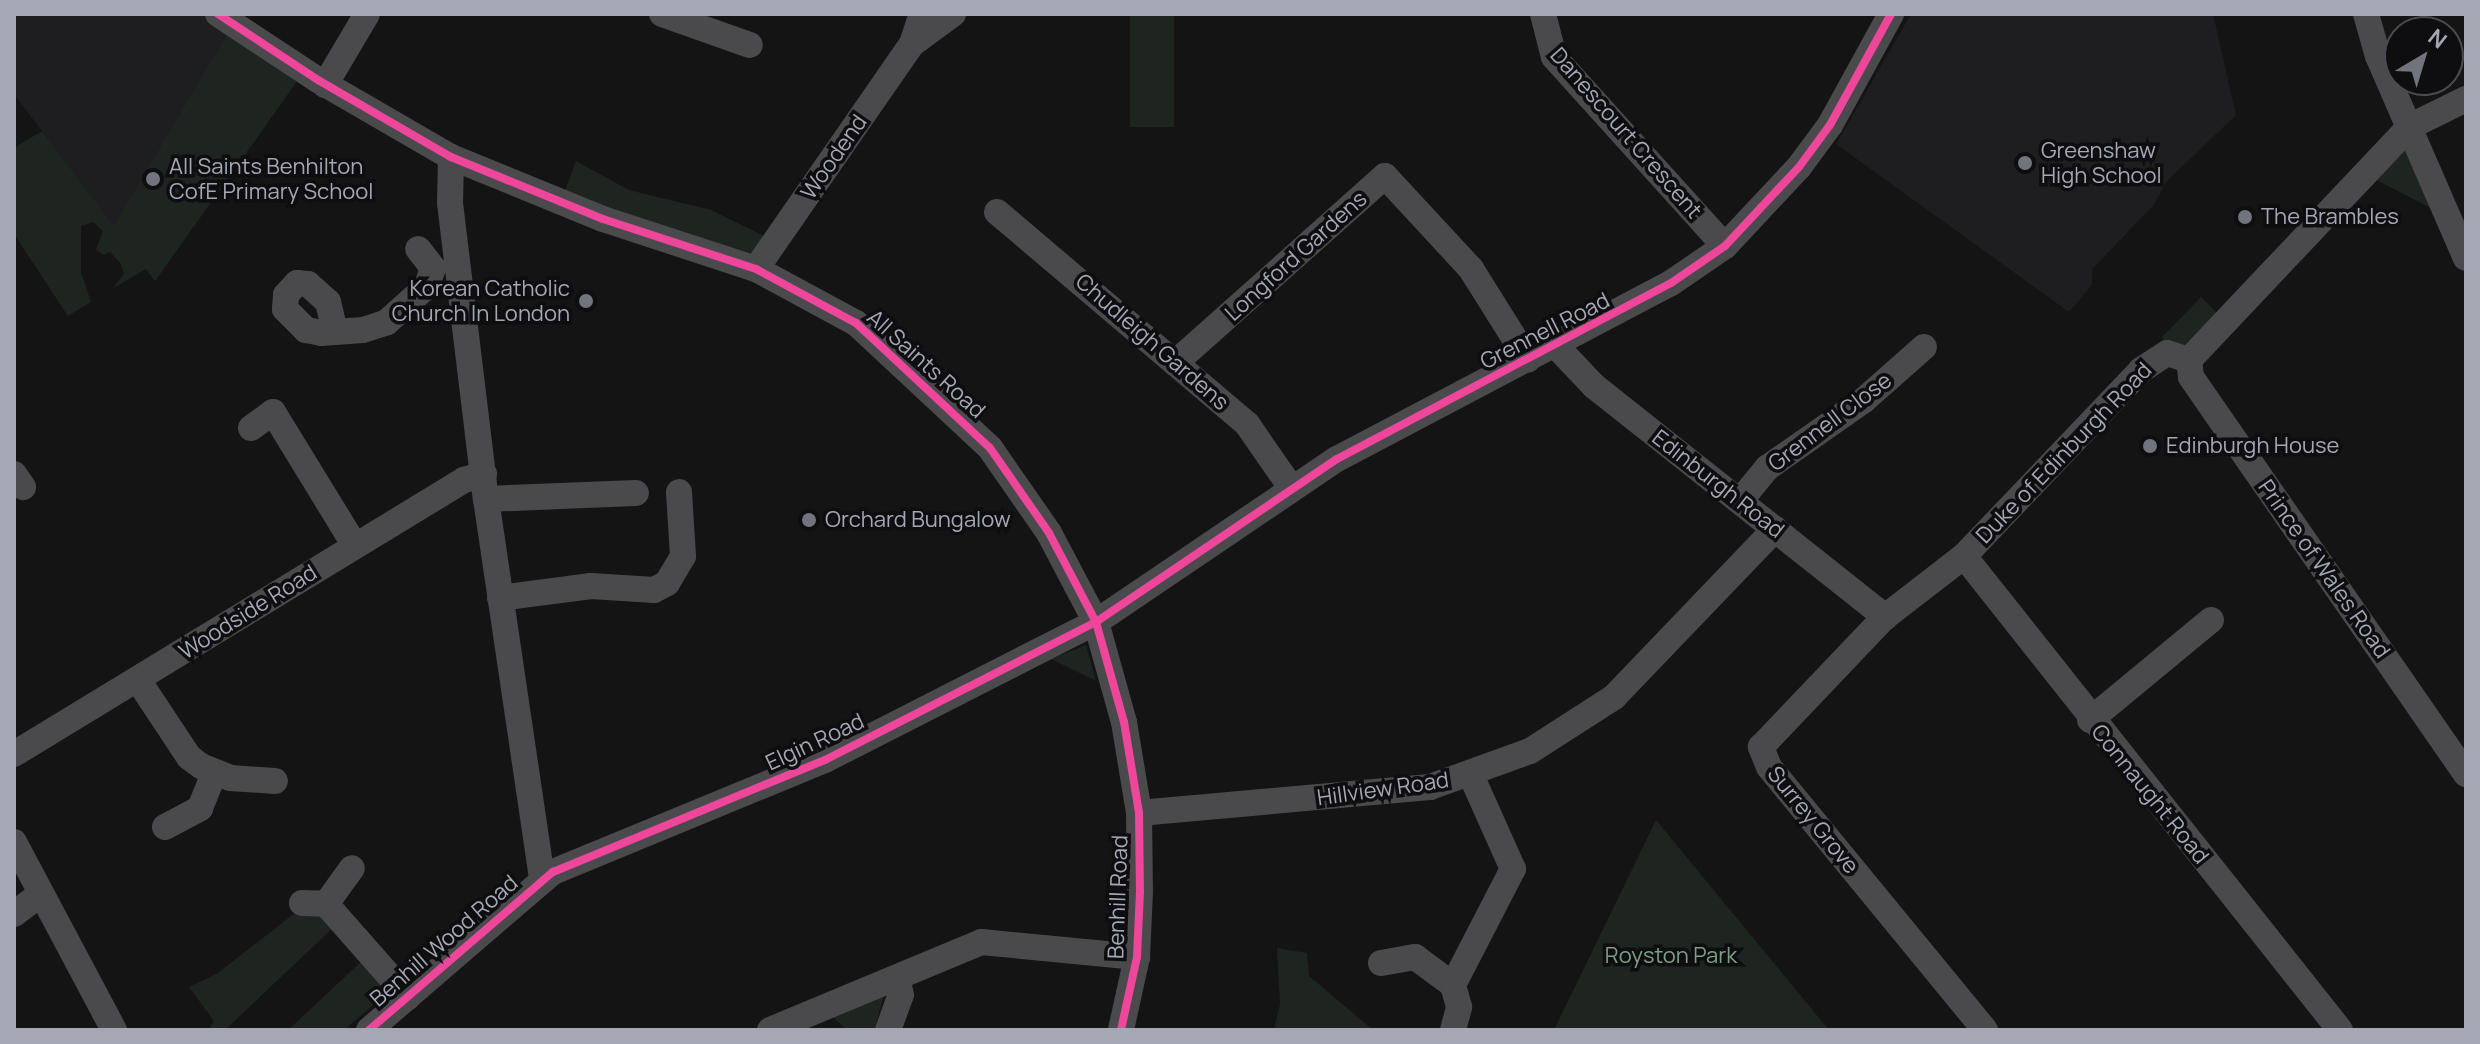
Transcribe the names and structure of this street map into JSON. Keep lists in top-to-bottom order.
{
  "streets": {
    "street": [
      "Danescourt Crescent",
      "Woodend",
      "Longford Gardens",
      "Grennell Road",
      "Chudleigh Gardens",
      "All Saints Road",
      "Grennell Close",
      "Duke of Edinburgh Road",
      "Edinburgh Road",
      "Prince of Wales Road",
      "Woodside Road",
      "Elgin Road",
      "Hillview Road",
      "Connaught Road",
      "Surrey Grove",
      "Benhill Road",
      "Benhill Wood Road"
    ]
  },
  "crossings": [
    ["Danescourt Crescent", "Grennell Road"],
    ["Woodend", "All Saints Road"],
    ["Longford Gardens", "Grennell Road"],
    ["Longford Gardens", "Chudleigh Gardens"],
    ["Grennell Road", "Chudleigh Gardens"],
    ["Grennell Road", "All Saints Road"],
    ["Grennell Road", "Edinburgh Road"],
    ["Grennell Road", "Elgin Road"],
    ["All Saints Road", "Elgin Road"],
    ["All Saints Road", "Hillview Road"],
    ["All Saints Road", "Benhill Road"],
    ["All Saints Road", "Benhill Wood Road"],
    ["Grennell Close", "Edinburgh Road"],
    ["Duke of Edinburgh Road", "Edinburgh Road"],
    ["Duke of Edinburgh Road", "Prince of Wales Road"],
    ["Duke of Edinburgh Road", "Connaught Road"],
    ["Duke of Edinburgh Road", "Surrey Grove"],
    ["Edinburgh Road", "Hillview Road"],
    ["Edinburgh Road", "Surrey Grove"],
    ["Woodside Road", "Benhill Wood Road"],
    ["Elgin Road", "Benhill Wood Road"],
    ["Hillview Road", "Benhill Road"]
  ],
  "parks": ["Royston Park"],
  "places": [
    "Greenshaw High School",
    "All Saints Benhilton CofE Primary School",
    "The Brambles",
    "Korean Catholic Church In London",
    "Edinburgh House",
    "Orchard Bungalow"
  ],
  "north": "top right"
}
